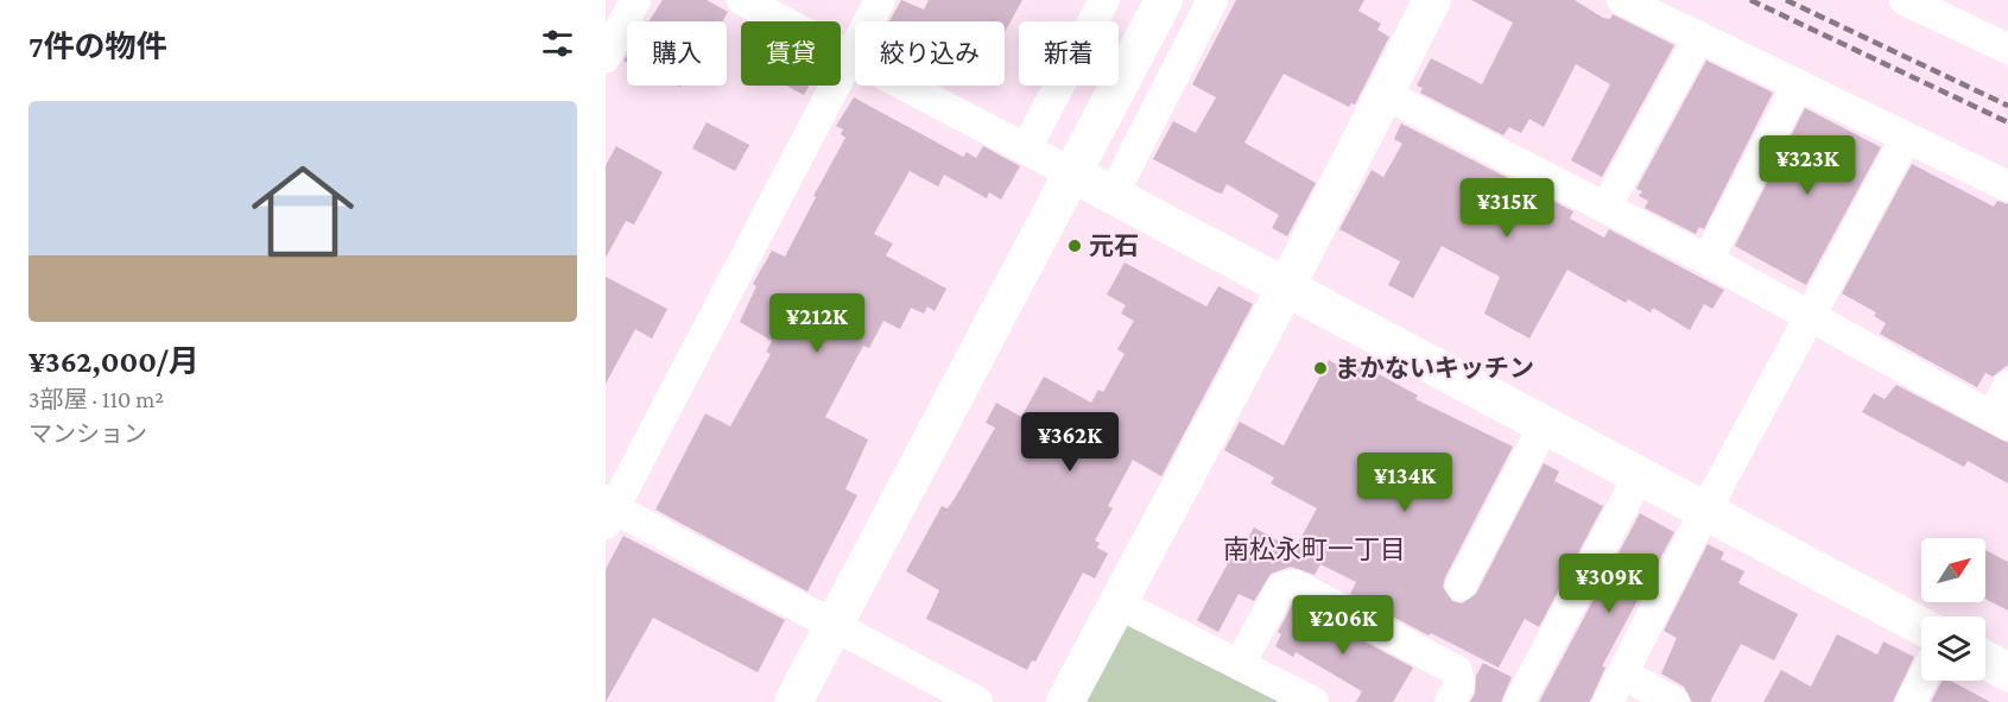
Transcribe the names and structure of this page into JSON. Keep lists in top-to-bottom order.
{
  "districts": ["南松永町一丁目"],
  "places": ["元石", "まかないキッチン"],
  "north": "top right",
  "page": {
    "heading": "7件の物件",
    "chip": [
      "購入",
      "賃貸",
      "絞り込み",
      "新着"
    ],
    "list": [
      {
        "name": "¥362,000/月",
        "note": "3部屋 · 110 m² · マンション"
      }
    ],
    "price": [
      "¥323K",
      "¥315K",
      "¥212K",
      "¥362K",
      "¥134K",
      "¥309K",
      "¥206K"
    ]
  }
}
